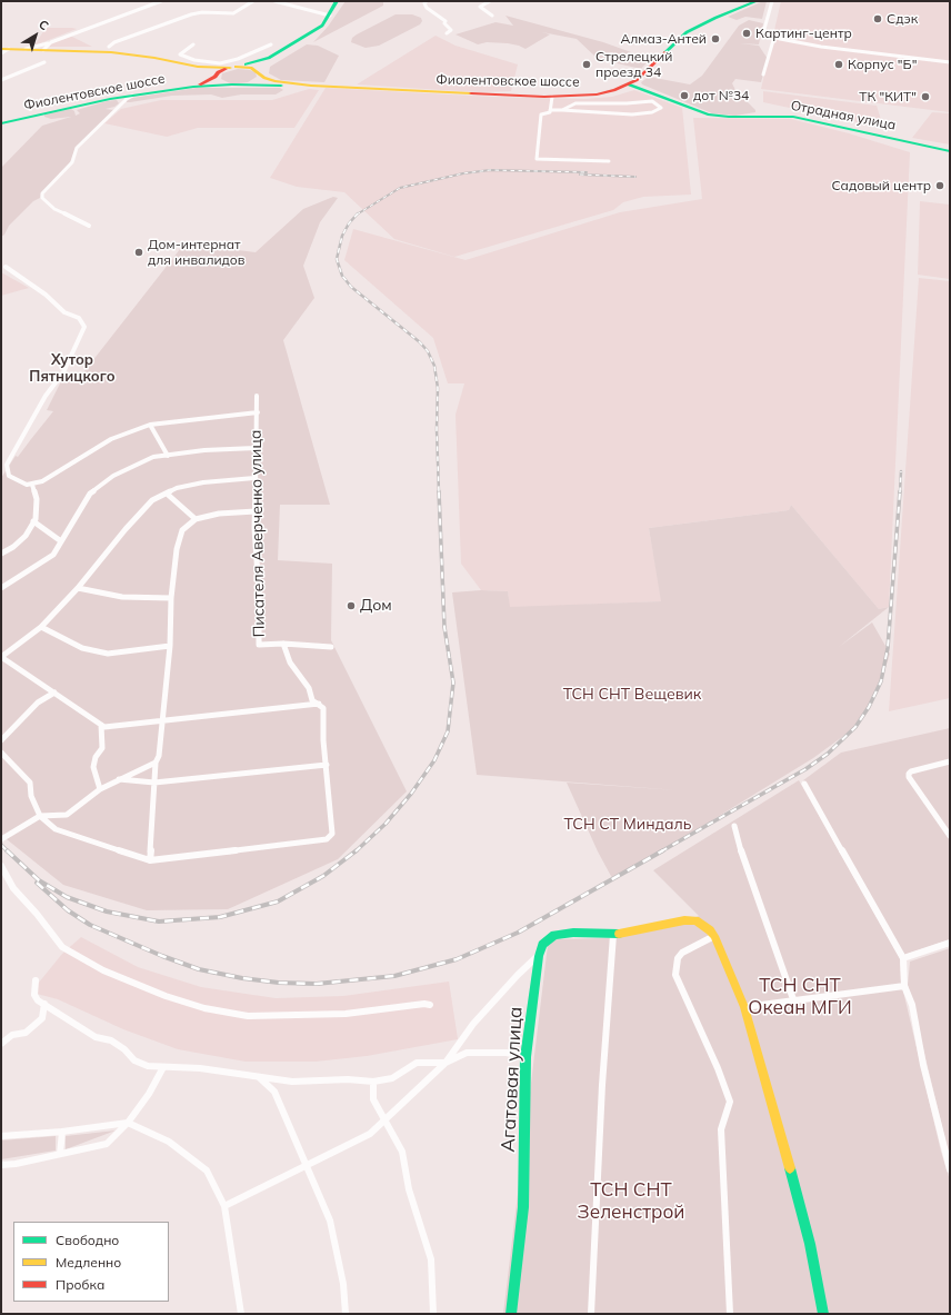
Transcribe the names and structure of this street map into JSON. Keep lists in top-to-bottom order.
{
  "streets": {
    "main road": ["Фиолентовское шоссе", "Отрадная улица", "Агатовая улица"],
    "street": ["Писателя Аверченко улица"]
  },
  "crossings": [
    ["Фиолентовское шоссе", "Отрадная улица"]
  ],
  "districts": ["Хутор Пятницкого"],
  "parks": [
    "ТСН СНТ Вещевик",
    "ТСН СТ Миндаль",
    "ТСН СНТ Океан МГИ",
    "ТСН СНТ Зеленстрой"
  ],
  "places": [
    "Сдэк",
    "Картинг-центр",
    "Алмаз-Антей",
    "Стрелецкий проезд 34",
    "Корпус \"Б\"",
    "дот №34",
    "ТК \"КИТ\"",
    "Садовый центр",
    "Дом-интернат для инвалидов",
    "Дом"
  ],
  "legend": ["Свободно", "Медленно", "Пробка"],
  "north": "top right"
}
